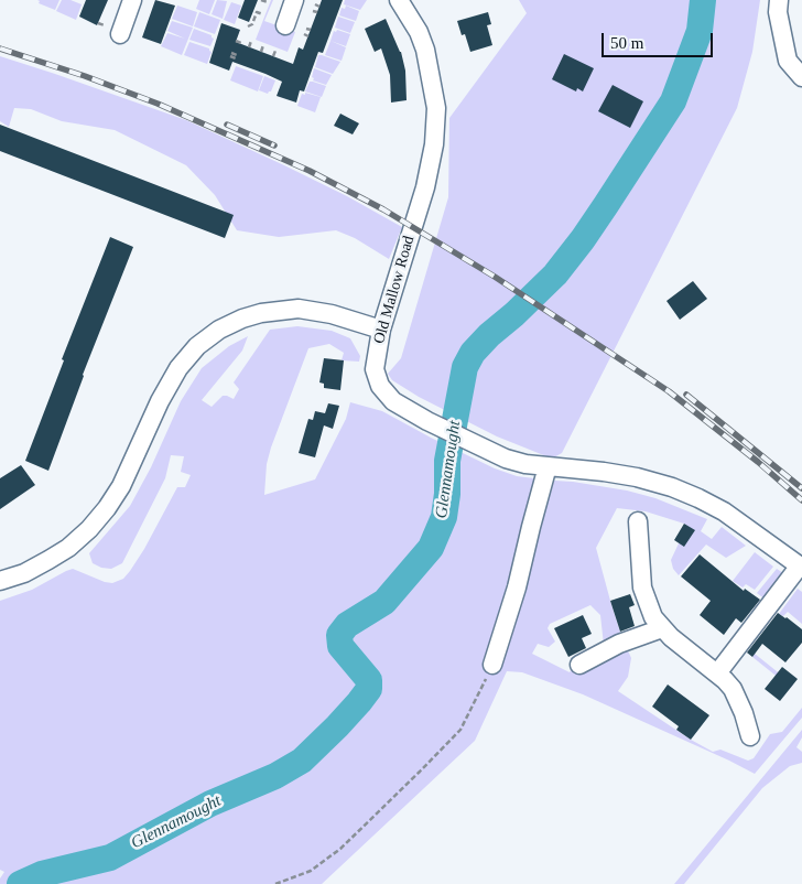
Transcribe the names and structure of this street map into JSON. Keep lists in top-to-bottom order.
{
  "streets": {
    "street": ["Old Mallow Road"]
  },
  "water": ["Glennamought"],
  "scale_bar": "50 m"
}
